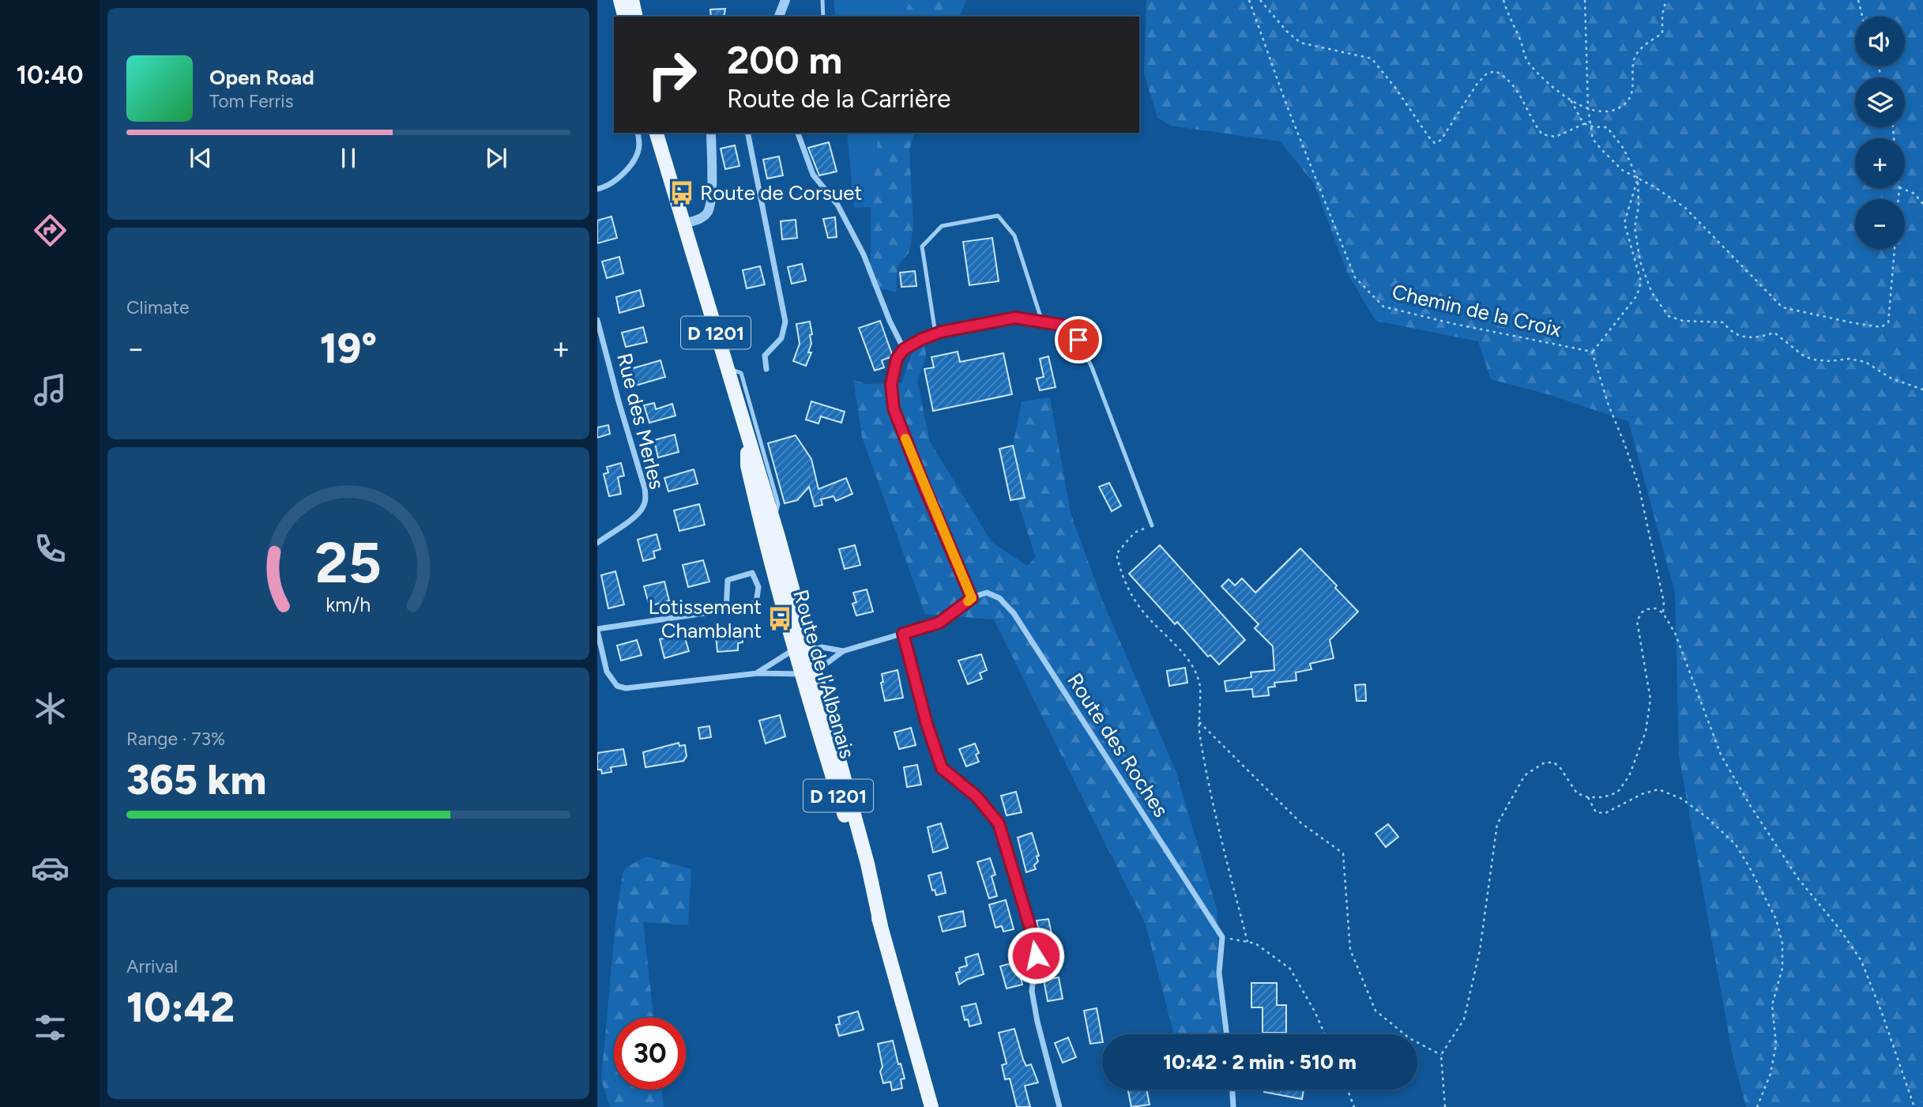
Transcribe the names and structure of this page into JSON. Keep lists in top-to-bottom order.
{
  "streets": {
    "main road": ["D 1201", "Route de l'Albanais"],
    "street": ["Rue des Merles", "Route des Roches"],
    "path": ["Chemin de la Croix"]
  },
  "places": {
    "bus stop": ["Route de Corsuet", "Lotissement Chamblant"]
  },
  "page": {
    "tabs": "10:40",
    "map_buttons": ["+", "−"],
    "turn": ["200 m", "Route de la Carrière"],
    "song": ["Open Road", "Tom Ferris"],
    "tile": [
      "Climate",
      ["Range · 73%", "365 km"],
      ["Arrival", "10:42"]
    ],
    "heat": ["−", "19°", "+"],
    "limit": "30",
    "trip": "10:42 · 2 min · 510 m",
    "gauge": ["25", "km/h"]
  }
}
